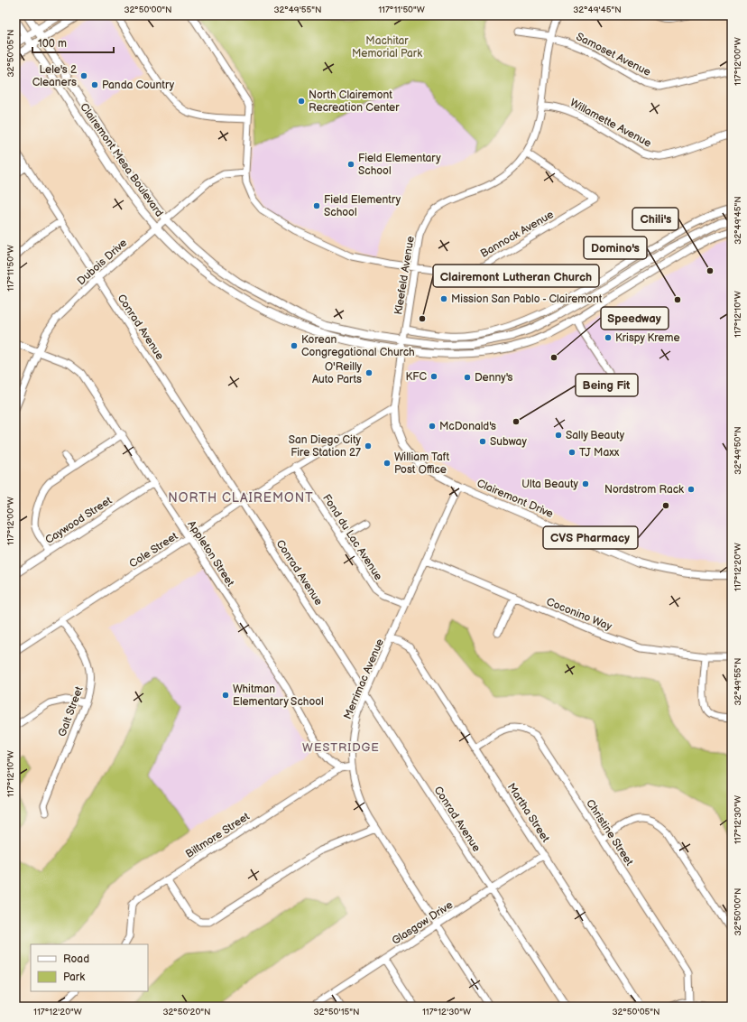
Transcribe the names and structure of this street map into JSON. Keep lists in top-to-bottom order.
{
  "streets": {
    "main road": ["Clairemont Mesa Boulevard", "Clairemont Drive"],
    "street": [
      "Samoset Avenue",
      "Willamette Avenue",
      "Bannock Avenue",
      "Dubois Drive",
      "Kleefeld Avenue",
      "Conrad Avenue",
      "Caywood Street",
      "Fond du Lac Avenue",
      "Cole Street",
      "Appleton Street",
      "Coconino Way",
      "Merrimac Avenue",
      "Galt Street",
      "Martha Street",
      "Christine Street",
      "Biltmore Street",
      "Glasgow Drive"
    ]
  },
  "crossings": [
    ["Samoset Avenue", "Kleefeld Avenue"],
    ["Willamette Avenue", "Kleefeld Avenue"],
    ["Clairemont Mesa Boulevard", "Dubois Drive"],
    ["Clairemont Mesa Boulevard", "Kleefeld Avenue"],
    ["Clairemont Mesa Boulevard", "Clairemont Drive"],
    ["Bannock Avenue", "Dubois Drive"],
    ["Bannock Avenue", "Kleefeld Avenue"],
    ["Dubois Drive", "Conrad Avenue"],
    ["Dubois Drive", "Appleton Street"],
    ["Kleefeld Avenue", "Clairemont Drive"],
    ["Conrad Avenue", "Cole Street"],
    ["Conrad Avenue", "Merrimac Avenue"],
    ["Conrad Avenue", "Glasgow Drive"],
    ["Clairemont Drive", "Cole Street"],
    ["Clairemont Drive", "Merrimac Avenue"],
    ["Caywood Street", "Appleton Street"],
    ["Fond du Lac Avenue", "Cole Street"],
    ["Fond du Lac Avenue", "Merrimac Avenue"],
    ["Cole Street", "Appleton Street"],
    ["Cole Street", "Galt Street"],
    ["Appleton Street", "Biltmore Street"],
    ["Coconino Way", "Merrimac Avenue"],
    ["Merrimac Avenue", "Martha Street"],
    ["Merrimac Avenue", "Biltmore Street"],
    ["Merrimac Avenue", "Glasgow Drive"],
    ["Martha Street", "Christine Street"],
    ["Martha Street", "Glasgow Drive"]
  ],
  "districts": ["NORTH CLAIREMONT", "WESTRIDGE"],
  "parks": ["Machitar Memorial Park"],
  "places": [
    "Lele's 2 Cleaners",
    "Panda Country",
    "North Clairemont Recreation Center",
    "Field Elementary School",
    "Field Elementry School",
    "Chili's",
    "Mission San Pablo - Clairemont",
    "Domino's",
    "Clairemont Lutheran Church",
    "Krispy Kreme",
    "Korean Congregational Church",
    "Speedway",
    "O'Reilly Auto Parts",
    "KFC",
    "Denny's",
    "Being Fit",
    "McDonald's",
    "Sally Beauty",
    "Subway",
    "San Diego City Fire Station 27",
    "TJ Maxx",
    "William Taft Post Office",
    "Ulta Beauty",
    "Nordstrom Rack",
    "CVS Pharmacy",
    "Whitman Elementary School"
  ],
  "legend": ["Road", "Park"],
  "scale_bar": "100 m",
  "coordinates": [
    "32°50'00\"N",
    "32°49'55\"N",
    "117°11'50\"W",
    "32°49'45\"N",
    "32°50'05\"N",
    "117°12'00\"W",
    "117°12'10\"W",
    "32°49'50\"N",
    "117°12'20\"W",
    "117°12'30\"W",
    "32°50'20\"N",
    "32°50'15\"N"
  ]
}
